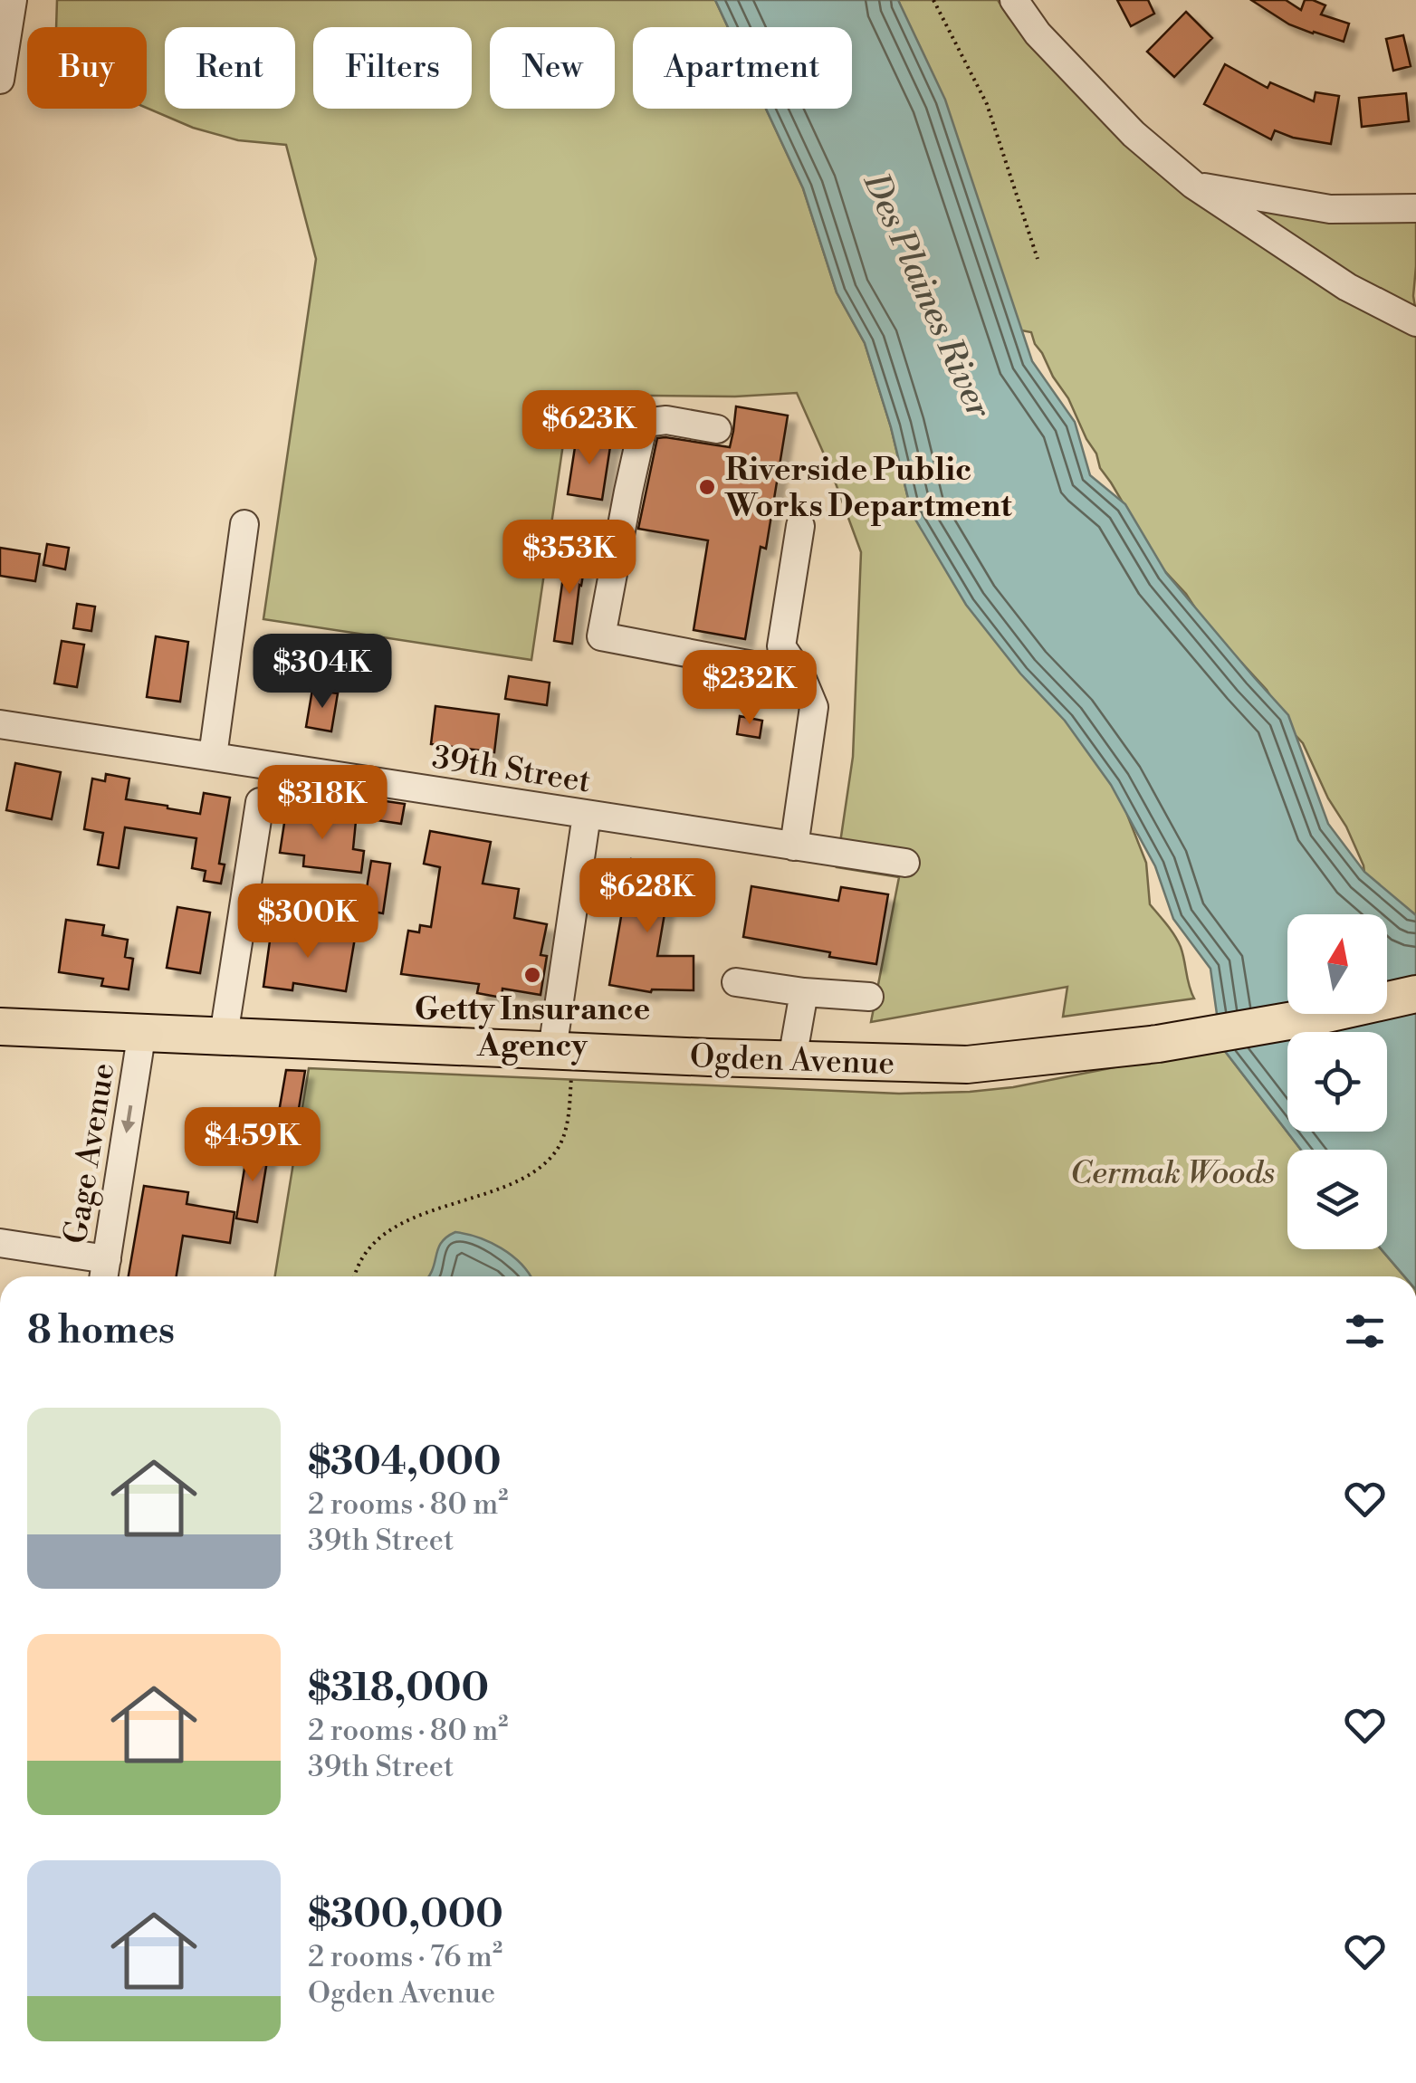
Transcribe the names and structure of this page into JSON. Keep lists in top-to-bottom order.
{
  "streets": {
    "main road": ["Ogden Avenue"],
    "street": ["39th Street", "Gage Avenue"]
  },
  "crossings": [
    ["Ogden Avenue", "Gage Avenue"]
  ],
  "one_way": ["Gage Avenue"],
  "water": ["Des Plaines River"],
  "parks": ["Cermak Woods"],
  "places": ["Riverside Public Works Department", "Getty Insurance Agency"],
  "north": "top",
  "page": {
    "chip": [
      "Buy",
      "Rent",
      "Filters",
      "New",
      "Apartment"
    ],
    "price": [
      "$623K",
      "$353K",
      "$304K",
      "$232K",
      "$318K",
      "$628K",
      "$300K",
      "$459K"
    ],
    "heading": "8 homes",
    "list": [
      {
        "name": "$304,000",
        "note": "2 rooms · 80 m² · 39th Street"
      },
      {
        "name": "$318,000",
        "note": "2 rooms · 80 m² · 39th Street"
      },
      {
        "name": "$300,000",
        "note": "2 rooms · 76 m² · Ogden Avenue"
      }
    ]
  }
}
